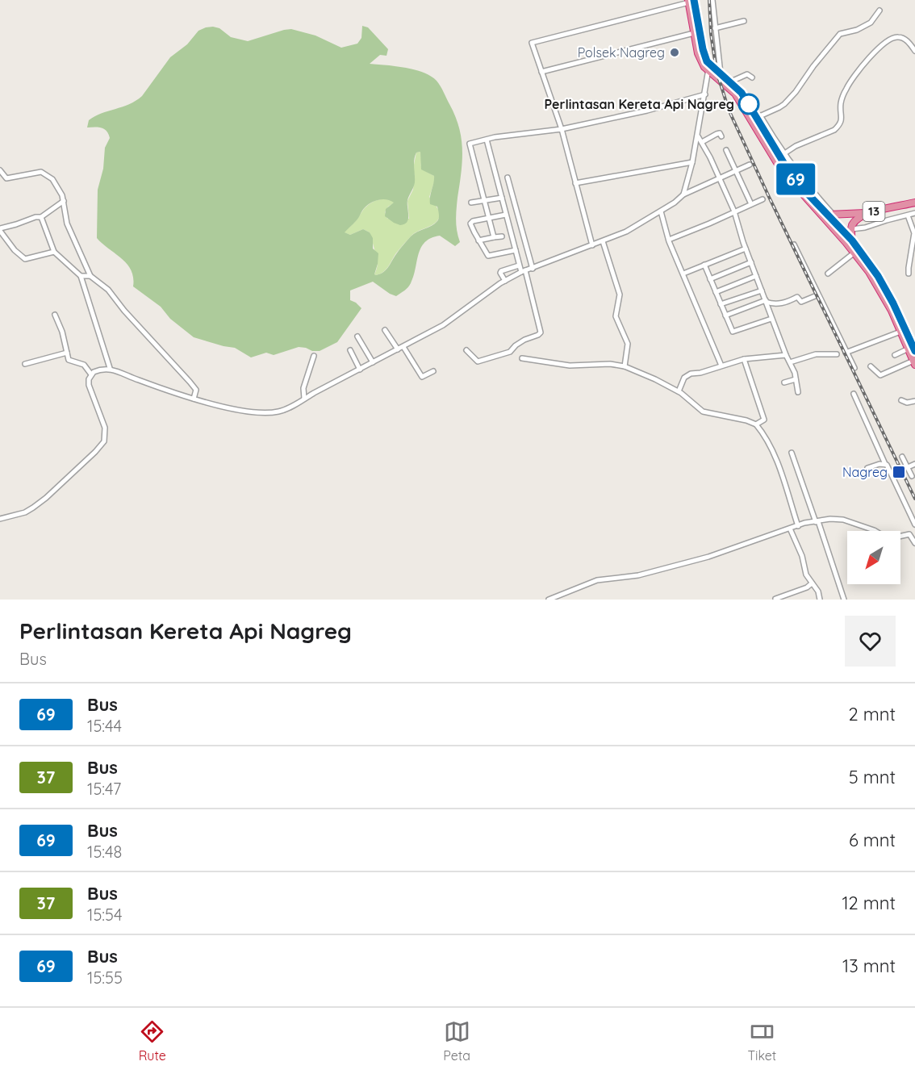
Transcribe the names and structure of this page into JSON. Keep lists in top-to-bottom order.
{
  "streets": {
    "highway": ["13"]
  },
  "places": {
    "other": ["Polsek Nagreg", "Perlintasan Kereta Api Nagreg"],
    "transit": ["Nagreg"]
  },
  "lines": ["bus line 69"],
  "north": "bottom left",
  "page": {
    "on_map": "69",
    "heading": ["Perlintasan Kereta Api Nagreg", "Bus"],
    "list": [
      {
        "mark": "69",
        "name": "Bus",
        "note": "15:44",
        "value": "2 mnt"
      },
      {
        "mark": "37",
        "name": "Bus",
        "note": "15:47",
        "value": "5 mnt"
      },
      {
        "mark": "69",
        "name": "Bus",
        "note": "15:48",
        "value": "6 mnt"
      },
      {
        "mark": "37",
        "name": "Bus",
        "note": "15:54",
        "value": "12 mnt"
      },
      {
        "mark": "69",
        "name": "Bus",
        "note": "15:55",
        "value": "13 mnt"
      }
    ],
    "tabs": ["Rute", "Peta", "Tiket"]
  }
}
